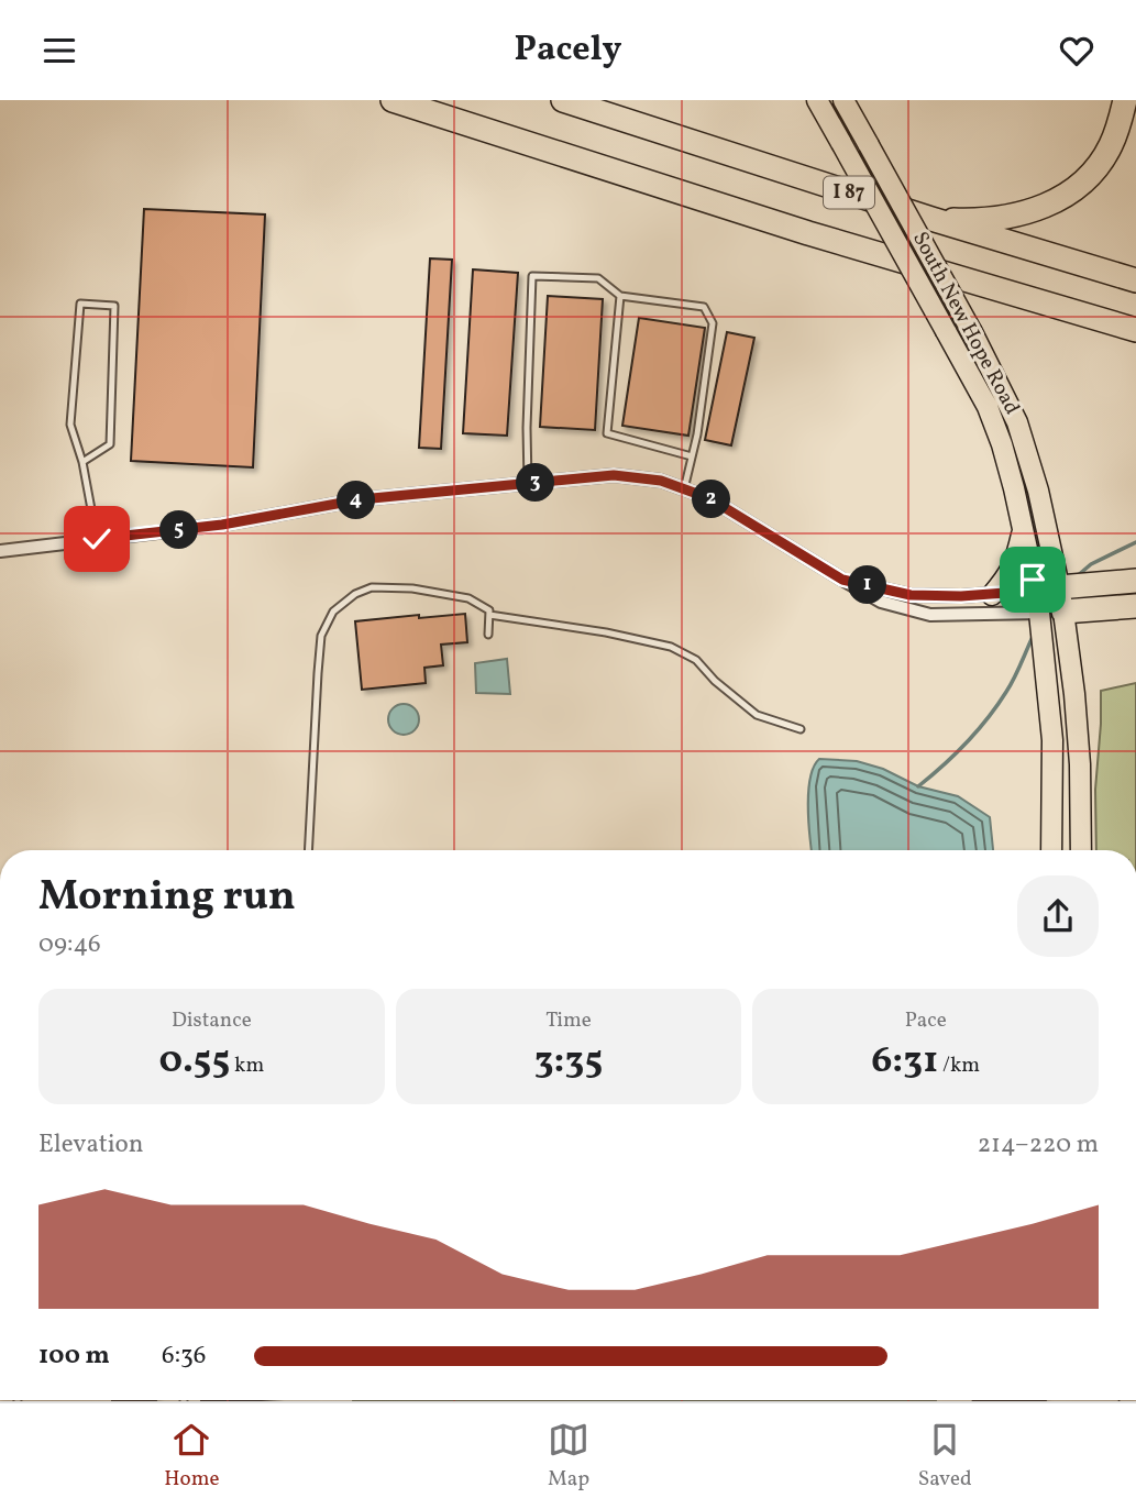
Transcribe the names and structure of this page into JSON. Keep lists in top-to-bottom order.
{
  "streets": {
    "highway": ["I 87"],
    "main road": ["South New Hope Road"]
  },
  "page": {
    "header": "Pacely",
    "pins": [
      "3",
      "2",
      "4",
      "5",
      "1"
    ],
    "heading": ["Morning run", "09:46"],
    "stats": [
      ["Distance", "0.55 km"],
      ["Time", "3:35"],
      ["Pace", "6:31 /km"]
    ],
    "chart": ["Elevation", "214–220 m"],
    "list": [
      {
        "name": "100 m",
        "note": "6:36"
      }
    ],
    "tabs": ["Home", "Map", "Saved"]
  }
}
